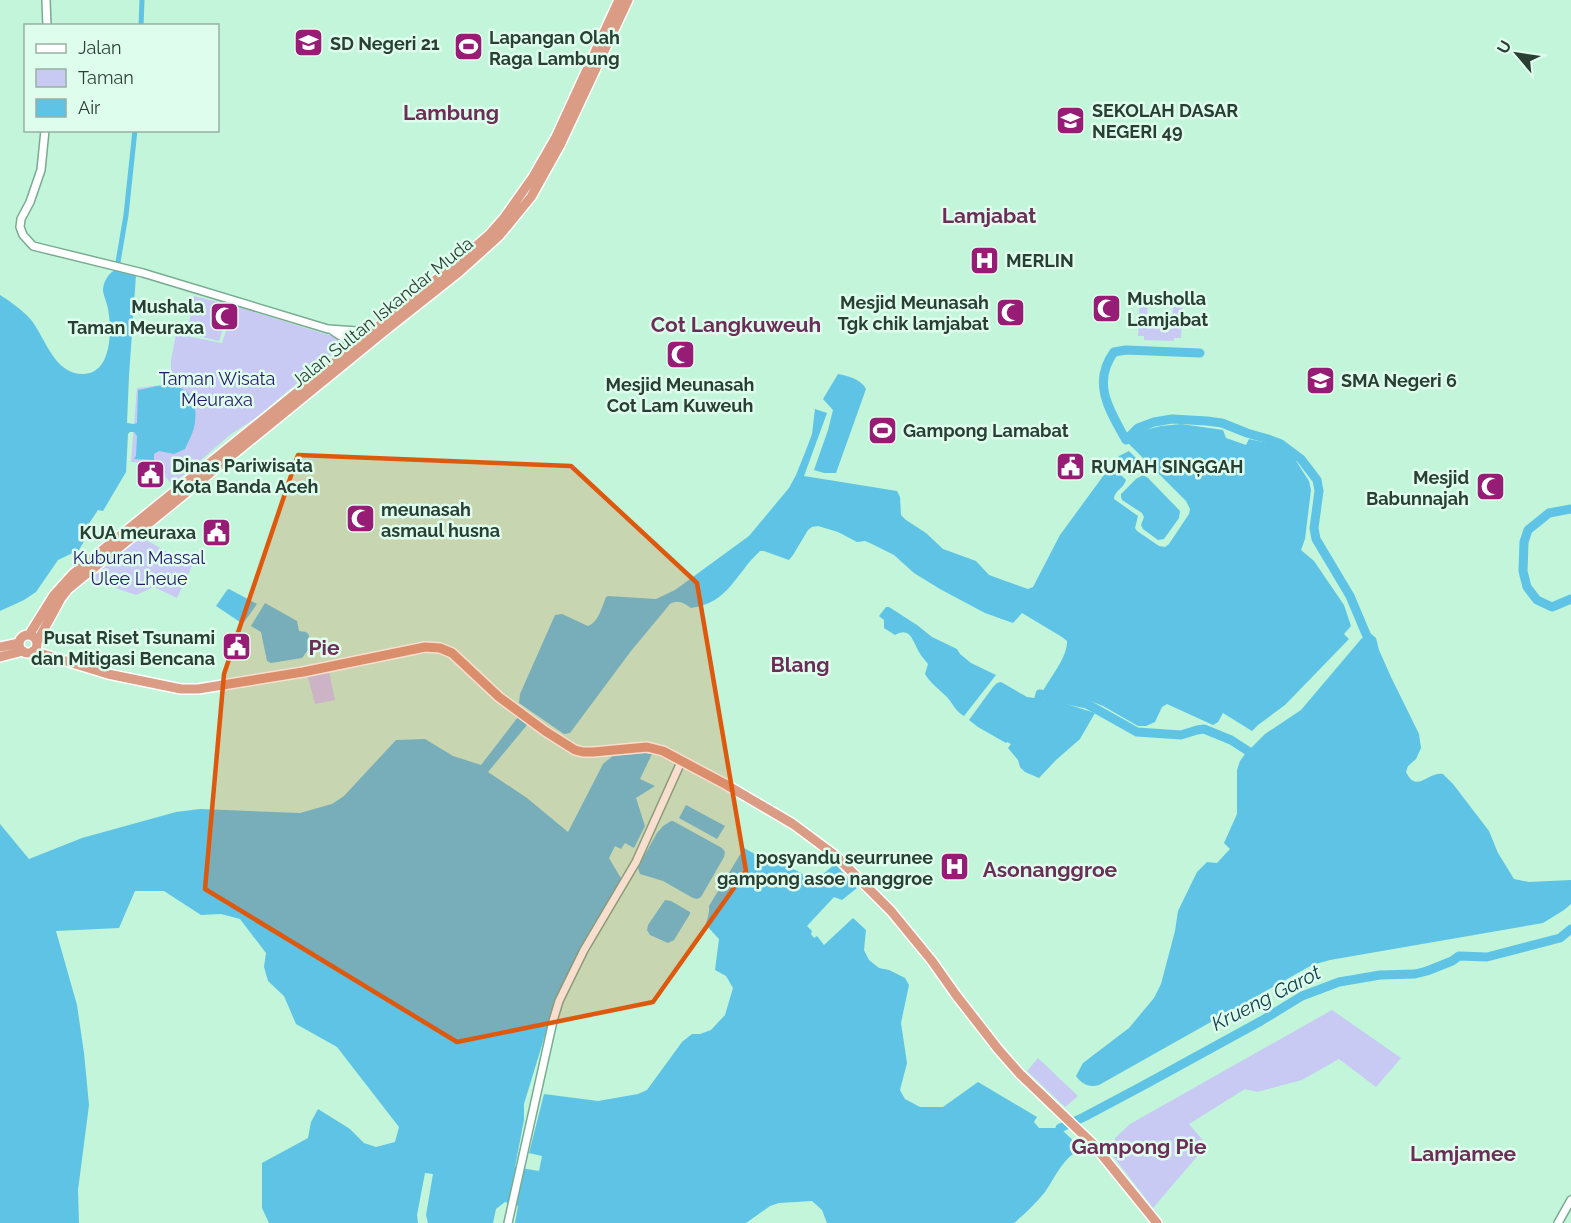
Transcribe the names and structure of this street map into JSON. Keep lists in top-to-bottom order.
{
  "streets": {
    "highway": ["Jalan Sultan Iskandar Muda"]
  },
  "districts": [
    "Lambung",
    "Lamjabat",
    "Cot Langkuweuh",
    "Pie",
    "Blang",
    "Asonanggroe",
    "Gampong Pie",
    "Lamjamee"
  ],
  "water": ["Krueng Garot"],
  "parks": ["Taman Wisata Meuraxa", "Kuburan Massal Ulee Lheue"],
  "places": {
    "school or university": ["SD Negeri 21", "SEKOLAH DASAR NEGERI 49", "SMA Negeri 6"],
    "sports": ["Lapangan Olah Raga Lambung", "Gampong Lamabat"],
    "hospital": ["MERLIN", "posyandu seurrunee gampong asoe nanggroe"],
    "mosque": [
      "Musholla Lamjabat",
      "Mesjid Meunasah Tgk chik lamjabat",
      "Mushala Taman Meuraxa",
      "Mesjid Meunasah Cot Lam Kuweuh",
      "Mesjid Babunnajah",
      "meunasah asmaul husna"
    ],
    "public building": [
      "RUMAH SINĢGAH",
      "Dinas Pariwisata Kota Banda Aceh",
      "KUA meuraxa",
      "Pusat Riset Tsunami dan Mitigasi Bencana"
    ]
  },
  "legend": ["Jalan", "Taman", "Air"],
  "north": "top left"
}
